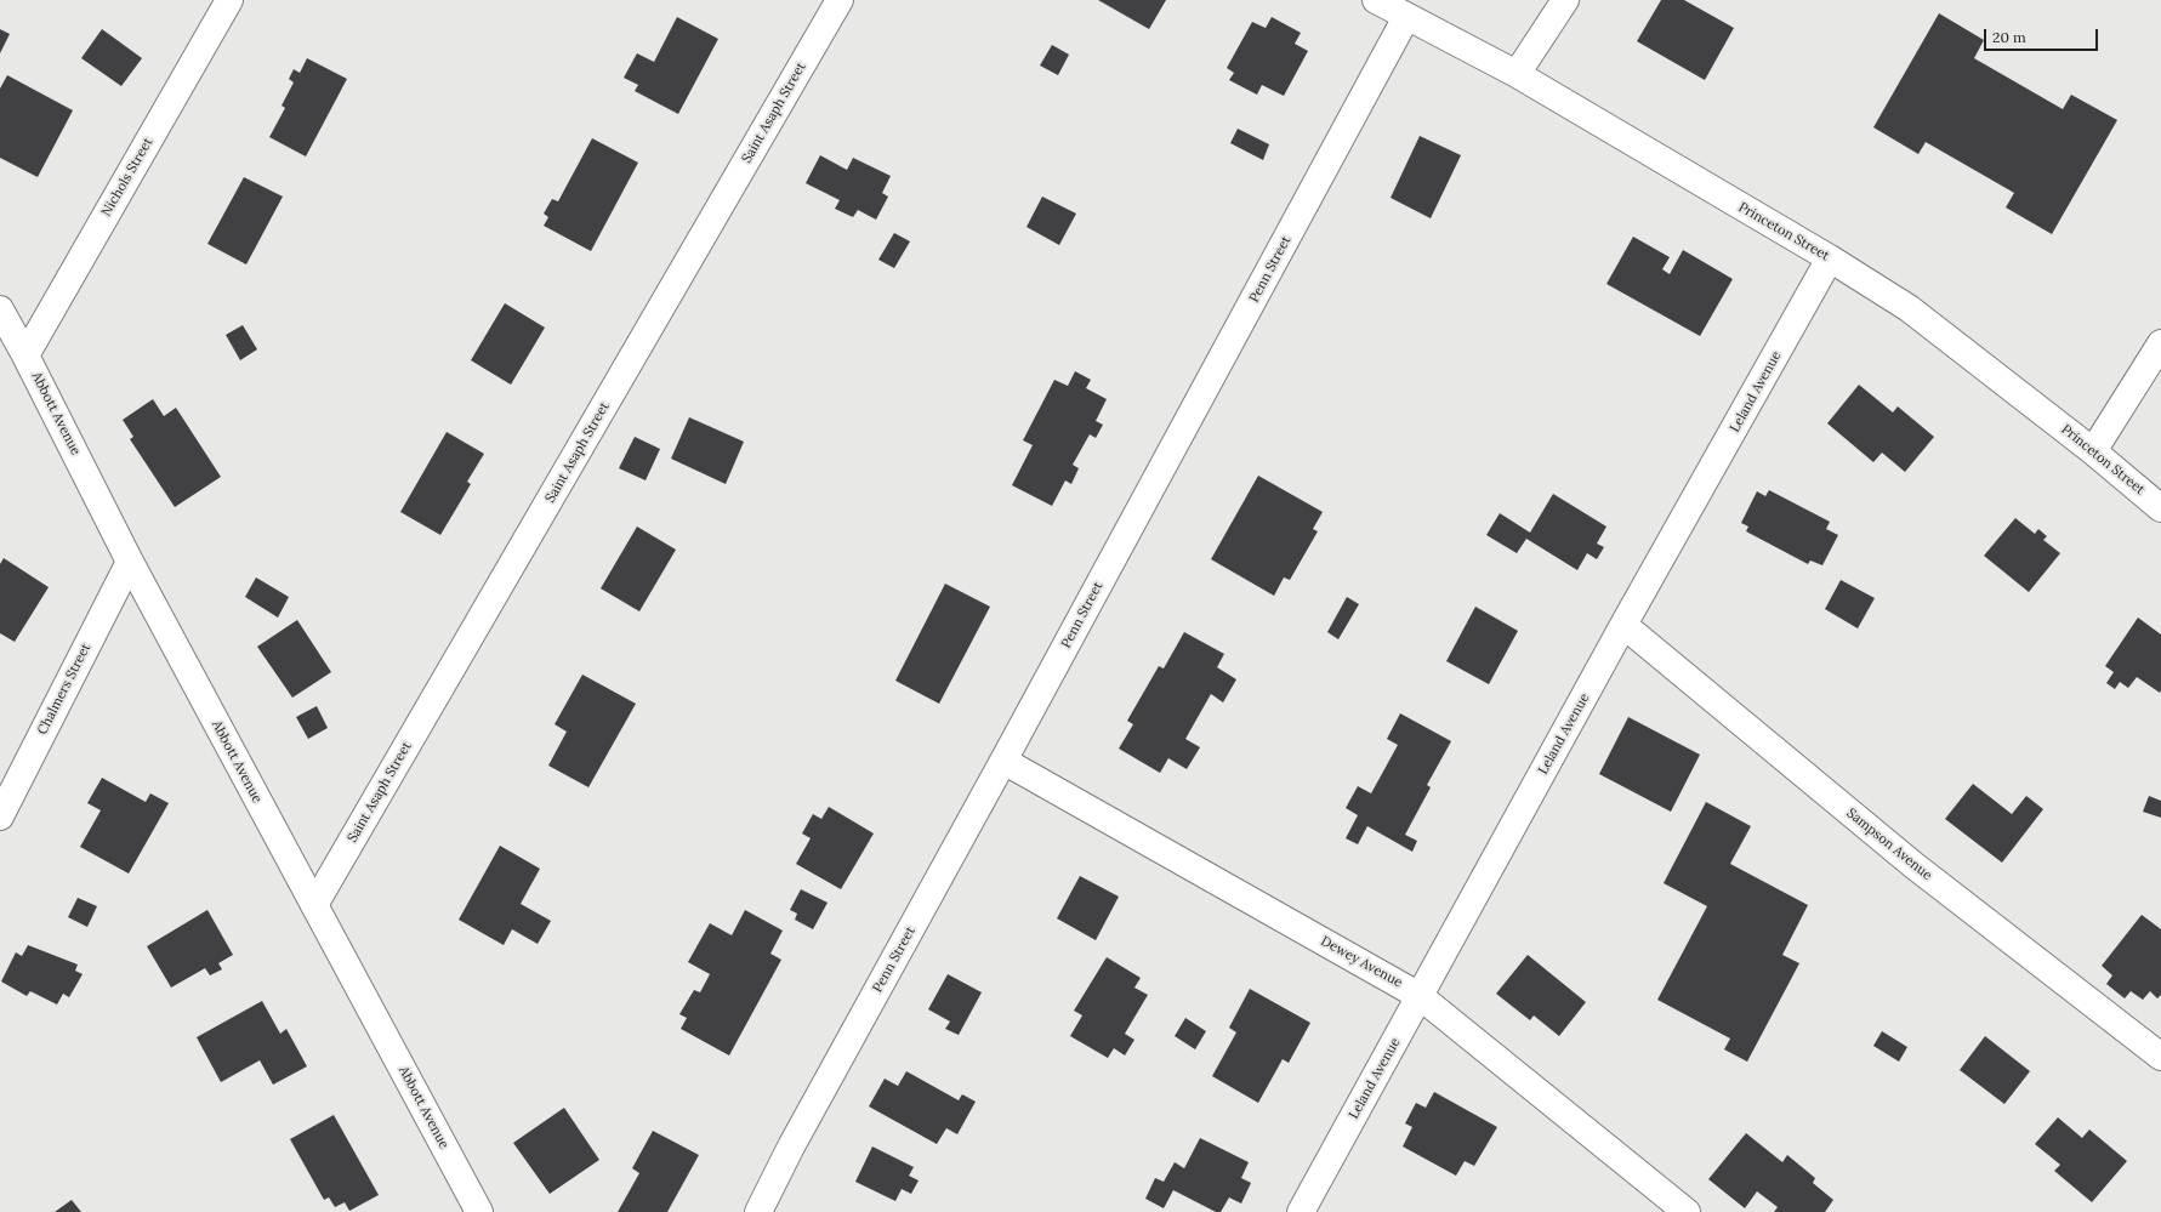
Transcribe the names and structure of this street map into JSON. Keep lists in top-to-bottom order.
{
  "streets": {
    "street": [
      "Saint Asaph Street",
      "Nichols Street",
      "Princeton Street",
      "Penn Street",
      "Leland Avenue",
      "Abbott Avenue",
      "Chalmers Street",
      "Sampson Avenue",
      "Dewey Avenue"
    ]
  },
  "crossings": [
    ["Saint Asaph Street", "Abbott Avenue"],
    ["Nichols Street", "Abbott Avenue"],
    ["Princeton Street", "Penn Street"],
    ["Princeton Street", "Leland Avenue"],
    ["Penn Street", "Dewey Avenue"],
    ["Leland Avenue", "Sampson Avenue"],
    ["Leland Avenue", "Dewey Avenue"],
    ["Abbott Avenue", "Chalmers Street"]
  ],
  "scale_bar": "20 m"
}
